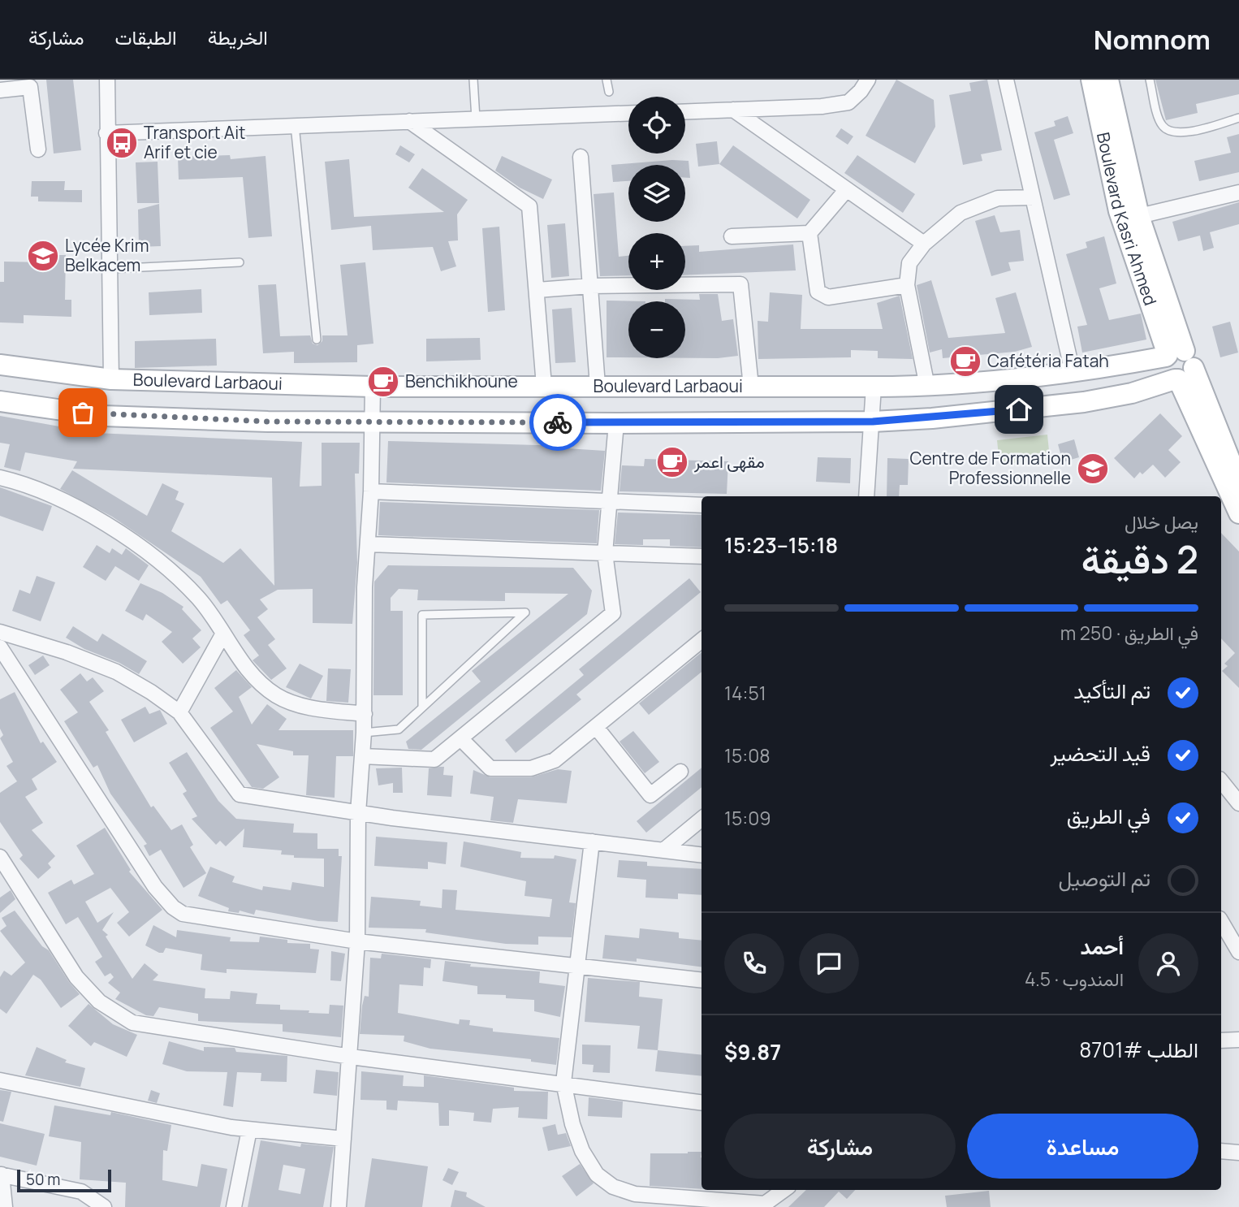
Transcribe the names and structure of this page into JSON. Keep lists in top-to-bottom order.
{
  "streets": {
    "main road": ["Boulevard Kasri Ahmed", "Boulevard Larbaoui"]
  },
  "crossings": [
    ["Boulevard Kasri Ahmed", "Boulevard Larbaoui"]
  ],
  "places": {
    "bus stop": ["Transport Ait Arif et cie"],
    "school or university": ["Lycée Krim Belkacem", "Centre de Formation Professionnelle"],
    "cafe": ["Cafétéria Fatah", "Benchikhoune", "مقهى اعمر"]
  },
  "scale_bar": "50 m",
  "page": {
    "header": "Nomnom",
    "nav": ["الخريطة", "الطبقات", "مشاركة"],
    "map_buttons": ["+", "−"],
    "heading": ["2 دقيقة", "يصل خلال", "15:18–15:23"],
    "panel": [
      "أحمد",
      "المندوب · 4.5",
      "الطلب #8701",
      "$9.87"
    ],
    "bar": "في الطريق · 250 m",
    "list": [
      ["تم التأكيد", "14:51"],
      ["قيد التحضير", "15:08"],
      ["في الطريق", "15:09"],
      "تم التوصيل"
    ],
    "buttons": ["مساعدة", "مشاركة"],
    "scale": "50 m"
  }
}
